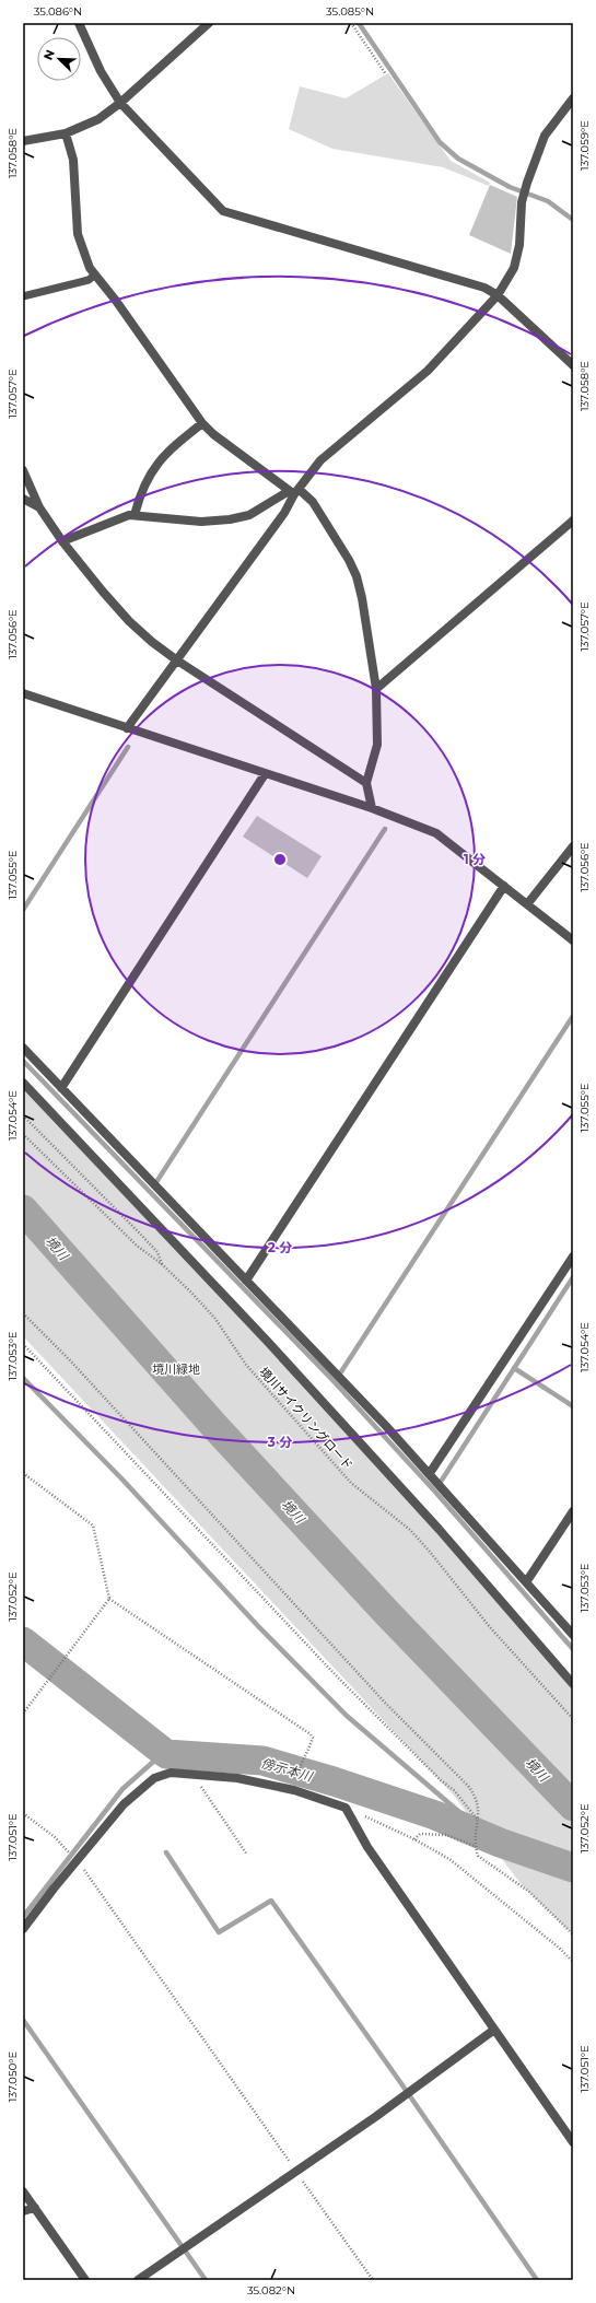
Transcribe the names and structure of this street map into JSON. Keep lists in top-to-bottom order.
{
  "streets": {
    "path": ["境川サイクリングロード"]
  },
  "water": ["境川", "傍示本川"],
  "parks": ["境川緑地"],
  "north": "top left",
  "coordinates": [
    "35.086°N",
    "35.085°N",
    "137.059°E",
    "137.058°E",
    "137.057°E",
    "137.056°E",
    "137.055°E",
    "137.054°E",
    "137.053°E",
    "137.052°E",
    "137.051°E",
    "137.050°E",
    "35.082°N"
  ],
  "rings": ["1 分", "2 分", "3 分"]
}
